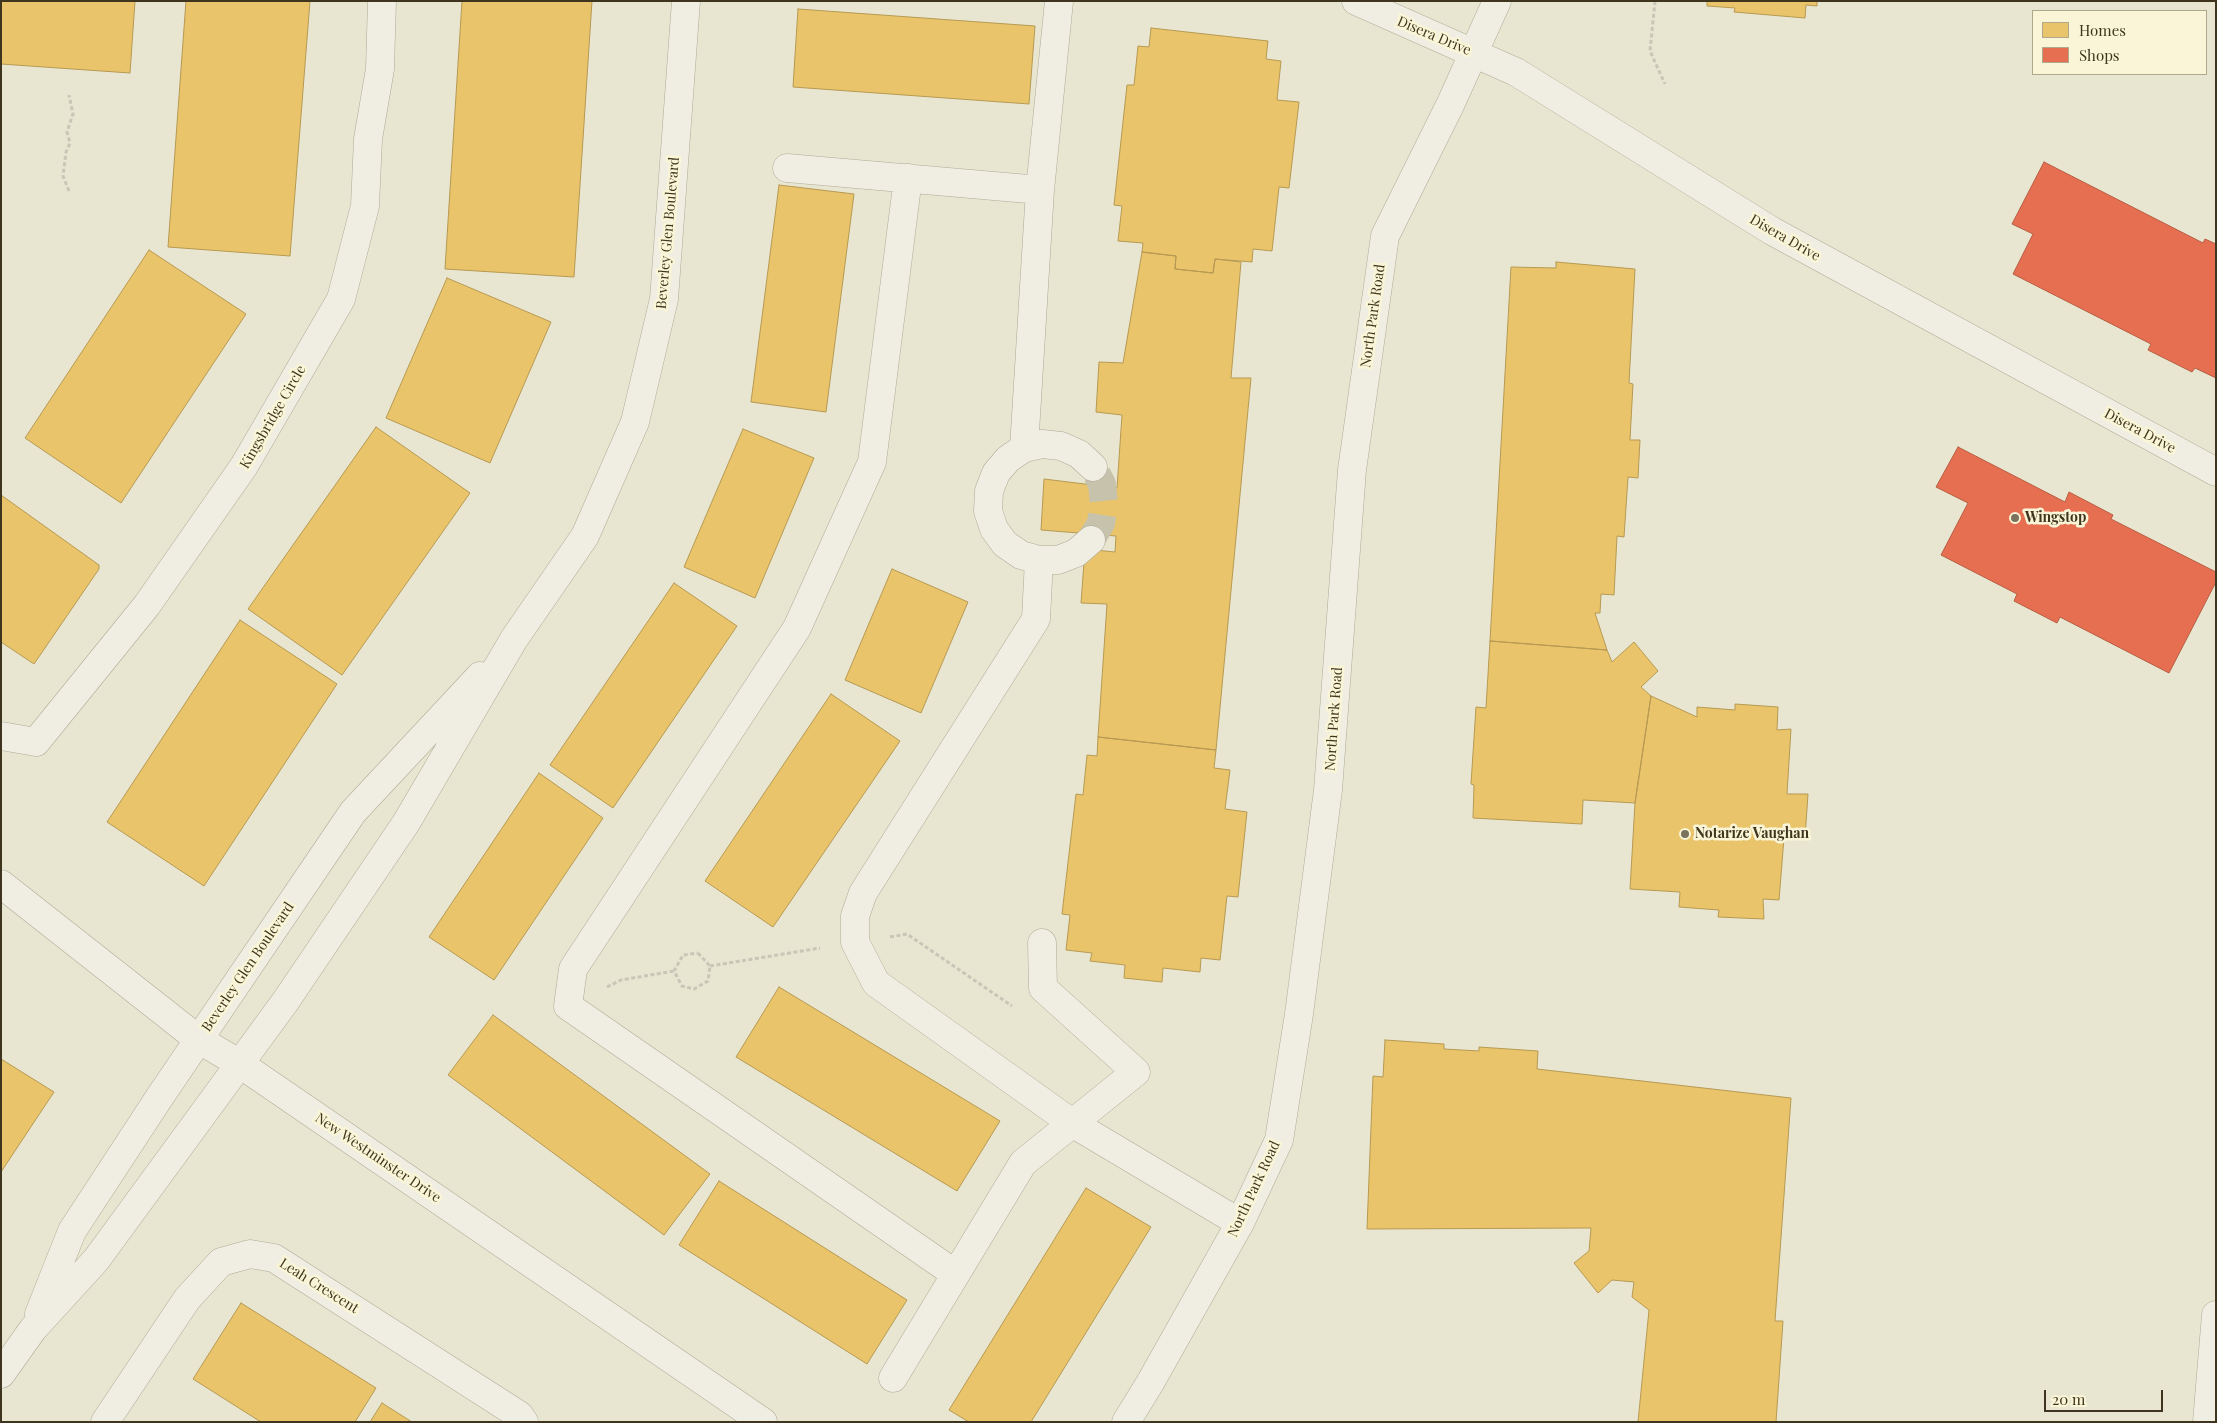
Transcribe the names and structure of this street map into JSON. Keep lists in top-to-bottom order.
{
  "streets": {
    "street": [
      "Disera Drive",
      "Beverley Glen Boulevard",
      "North Park Road",
      "Kingsbridge Circle",
      "New Westminster Drive",
      "Leah Crescent"
    ]
  },
  "crossings": [
    ["Disera Drive", "North Park Road"],
    ["Beverley Glen Boulevard", "New Westminster Drive"]
  ],
  "places": ["Wingstop", "Notarize Vaughan"],
  "legend": ["Homes", "Shops"],
  "scale_bar": "20 m"
}
